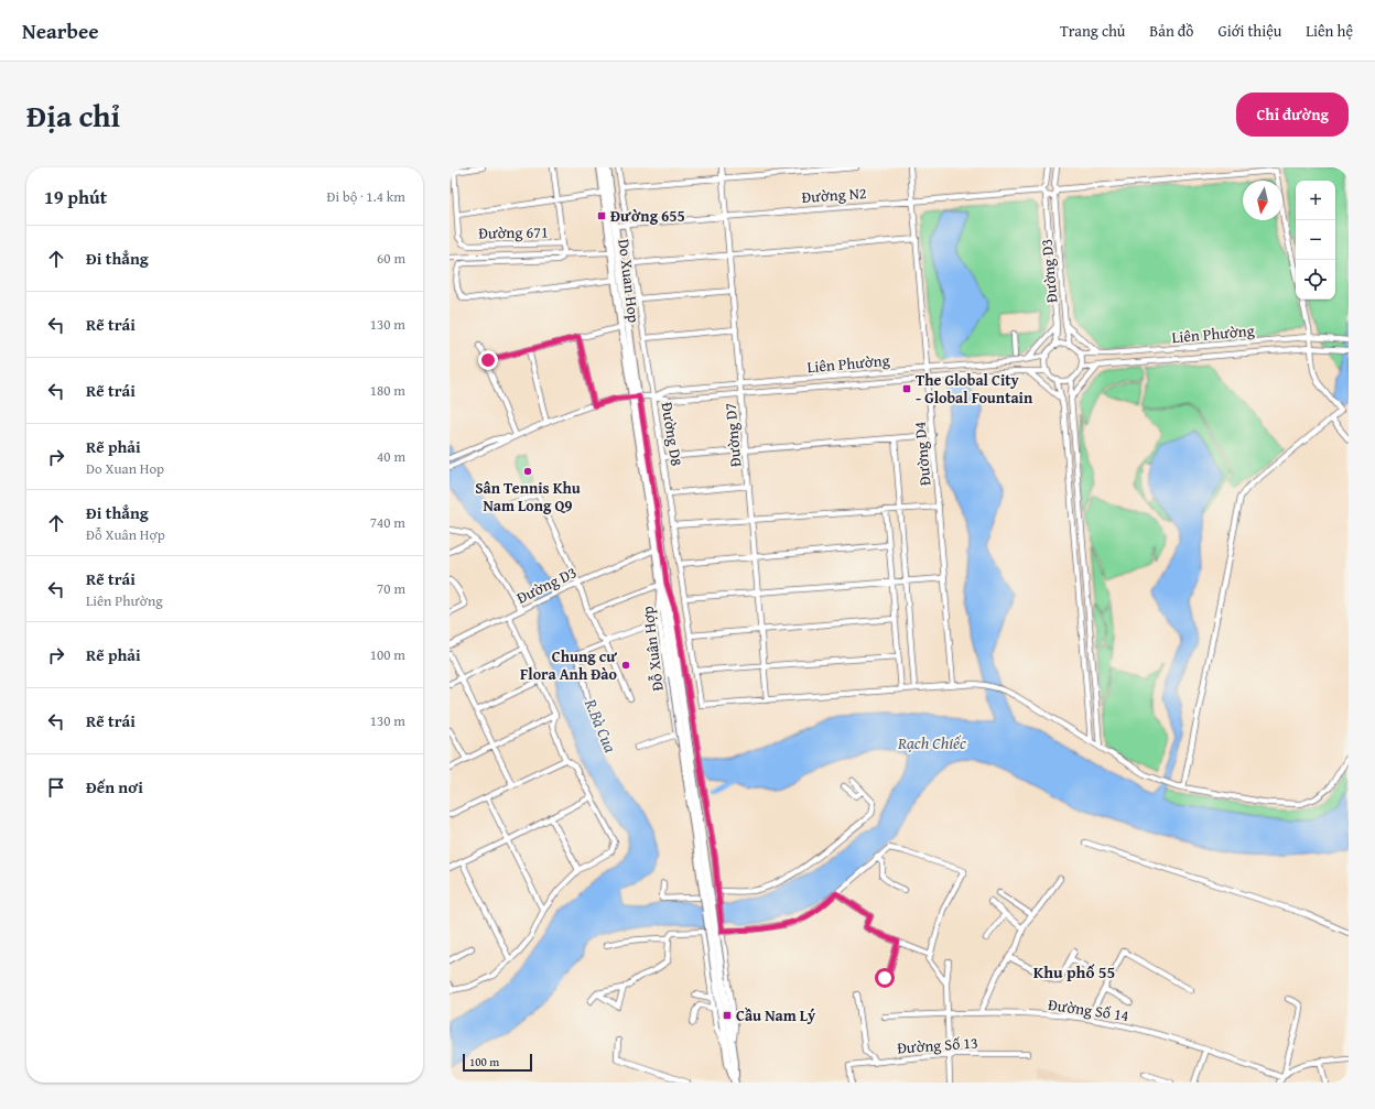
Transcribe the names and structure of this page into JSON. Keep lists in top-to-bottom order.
{
  "streets": {
    "main road": ["Do Xuan Hop", "Đỗ Xuân Hợp"],
    "street": [
      "Đường N2",
      "Đường 671",
      "Đường D3",
      "Liên Phường",
      "Đường D8",
      "Đường D7",
      "Đường D4",
      "Đường Số 14",
      "Đường Số 13"
    ]
  },
  "crossings": [
    ["Đường N2", "Đường D3"],
    ["Đường N2", "Do Xuan Hop"],
    ["Đường N2", "Đường D8"],
    ["Đường N2", "Đường D7"],
    ["Đường N2", "Đường D4"],
    ["Đường D3", "Liên Phường"],
    ["Đường D3", "Đỗ Xuân Hợp"],
    ["Do Xuan Hop", "Liên Phường"],
    ["Do Xuan Hop", "Đỗ Xuân Hợp"],
    ["Liên Phường", "Đường D8"],
    ["Liên Phường", "Đường D7"],
    ["Liên Phường", "Đường D4"],
    ["Liên Phường", "Đỗ Xuân Hợp"],
    ["Đường D8", "Đường D7"]
  ],
  "districts": ["Khu phố 55"],
  "water": ["R.Bà Cua", "Rạch Chiếc"],
  "places": {
    "transit": ["Đường 655", "The Global City - Global Fountain", "Cầu Nam Lý"],
    "other": ["Sân Tennis Khu Nam Long Q9", "Chung cư Flora Anh Đào"]
  },
  "scale_bar": "100 m",
  "north": "bottom",
  "page": {
    "header": "Nearbee",
    "nav": [
      "Trang chủ",
      "Bản đồ",
      "Giới thiệu",
      "Liên hệ"
    ],
    "title": "Địa chỉ",
    "buttons": "Chỉ đường",
    "heading": ["19 phút", "Đi bộ · 1.4 km"],
    "map_buttons": ["+", "−"],
    "list": [
      ["Đi thẳng", "60 m"],
      ["Rẽ trái", "130 m"],
      ["Rẽ trái", "180 m"],
      ["Rẽ phải", "Do Xuan Hop", "40 m"],
      ["Đi thẳng", "Đỗ Xuân Hợp", "740 m"],
      ["Rẽ trái", "Liên Phường", "70 m"],
      ["Rẽ phải", "100 m"],
      ["Rẽ trái", "130 m"],
      "Đến nơi"
    ],
    "scale": "100 m"
  }
}
